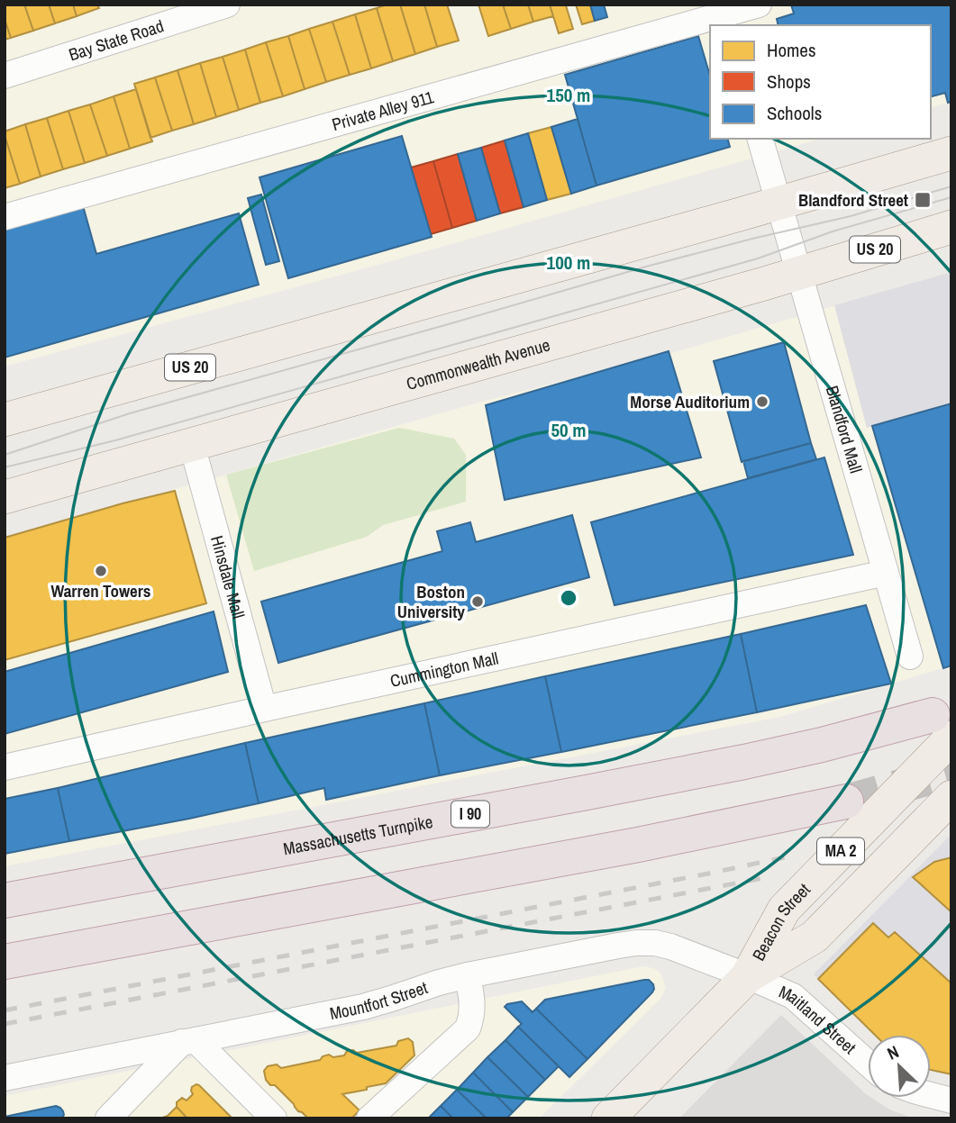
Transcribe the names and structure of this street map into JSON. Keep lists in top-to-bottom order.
{
  "streets": {
    "highway": ["I 90", "Massachusetts Turnpike"],
    "main road": [
      "US 20",
      "Commonwealth Avenue",
      "MA 2",
      "Beacon Street"
    ],
    "street": [
      "Bay State Road",
      "Private Alley 911",
      "Blandford Mall",
      "Hinsdale Mall",
      "Cummington Mall",
      "Mountfort Street",
      "Maitland Street"
    ]
  },
  "crossings": [
    ["US 20", "Blandford Mall"],
    ["Commonwealth Avenue", "Blandford Mall"],
    ["Commonwealth Avenue", "Hinsdale Mall"],
    ["Blandford Mall", "Cummington Mall"],
    ["Hinsdale Mall", "Cummington Mall"],
    ["Massachusetts Turnpike", "Beacon Street"],
    ["Beacon Street", "Mountfort Street"],
    ["Beacon Street", "Maitland Street"],
    ["Mountfort Street", "Maitland Street"]
  ],
  "places": {
    "transit": ["Blandford Street"],
    "other": ["Morse Auditorium", "Warren Towers", "Boston University"]
  },
  "legend": ["Homes", "Shops", "Schools"],
  "north": "top left",
  "rings": ["150 m", "100 m", "50 m"]
}
